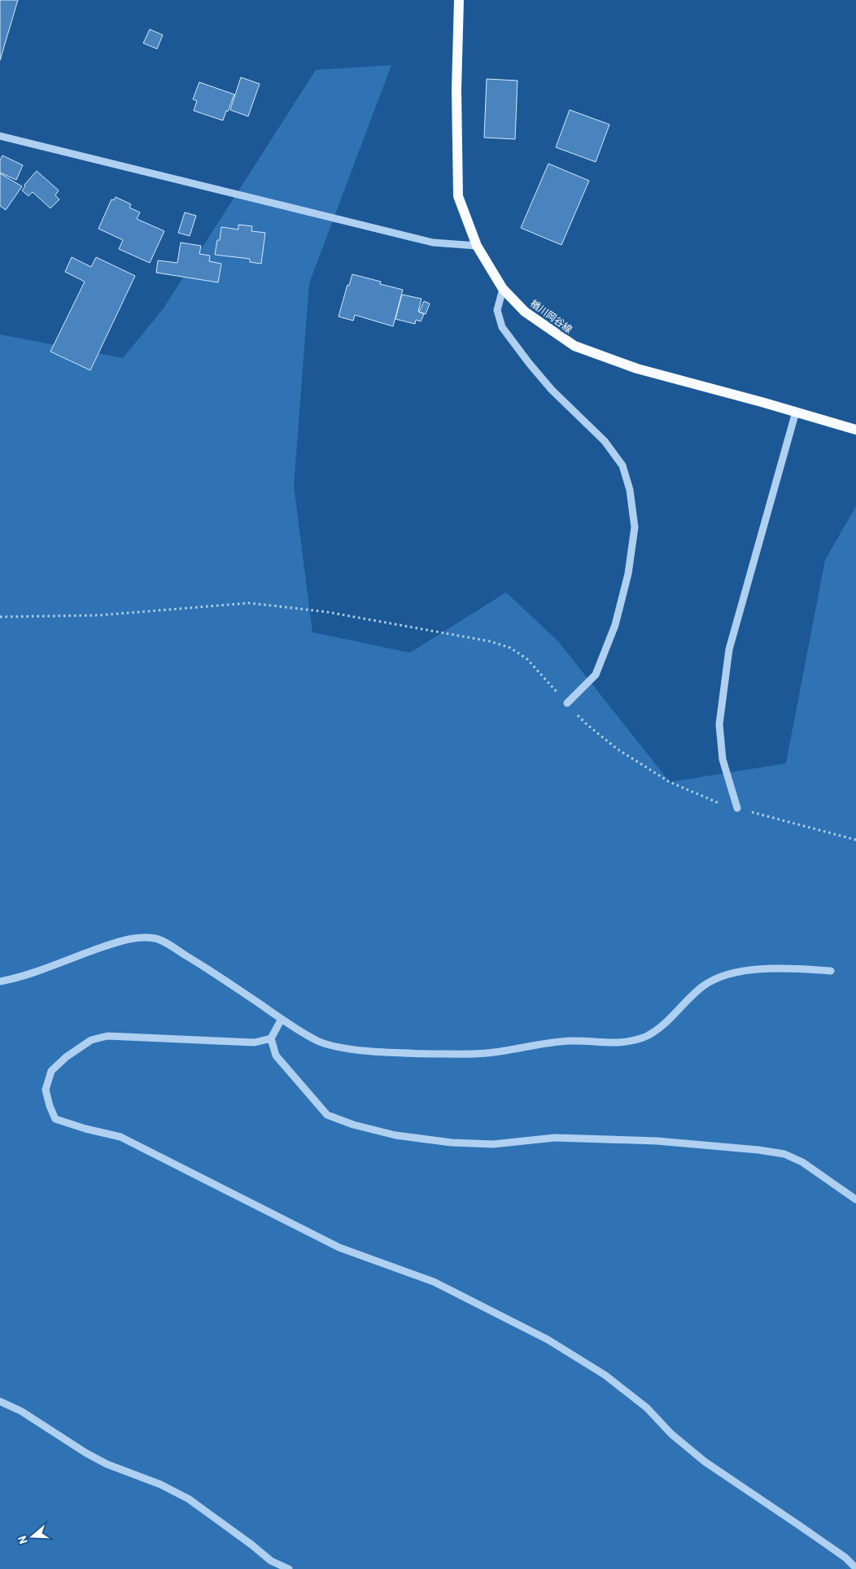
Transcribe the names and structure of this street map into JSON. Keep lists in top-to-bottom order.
{
  "streets": {
    "main road": ["楢川岡谷線"]
  },
  "north": "left"
}
